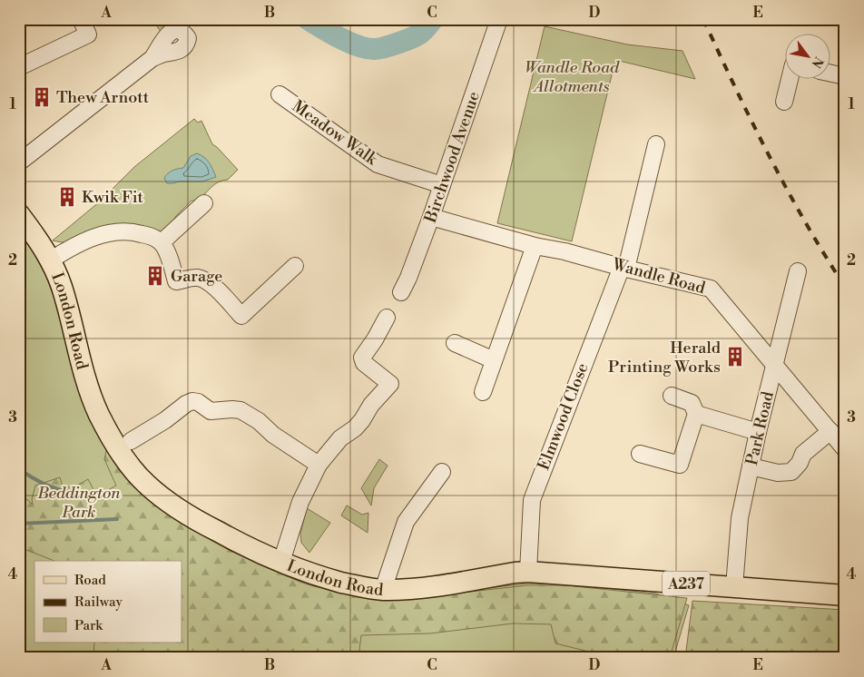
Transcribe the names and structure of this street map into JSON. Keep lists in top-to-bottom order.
{
  "streets": {
    "main road": ["London Road", "A237"],
    "street": [
      "Meadow Walk",
      "Birchwood Avenue",
      "Wandle Road",
      "Elmwood Close",
      "Park Road"
    ]
  },
  "crossings": [
    ["Meadow Walk", "Birchwood Avenue"],
    ["Birchwood Avenue", "Wandle Road"],
    ["Wandle Road", "Elmwood Close"],
    ["Wandle Road", "Park Road"],
    ["London Road", "Elmwood Close"],
    ["London Road", "Park Road"]
  ],
  "parks": ["Wandle Road Allotments", "Beddington Park"],
  "places": {
    "building": [
      "Thew Arnott",
      "Kwik Fit",
      "Garage",
      "Herald Printing Works"
    ]
  },
  "legend": ["Road", "Railway", "Park"],
  "north": "bottom right",
  "grid": {
    "columns": [
      "A",
      "B",
      "C",
      "D",
      "E"
    ],
    "rows": [
      "1",
      "2",
      "3",
      "4"
    ]
  }
}
